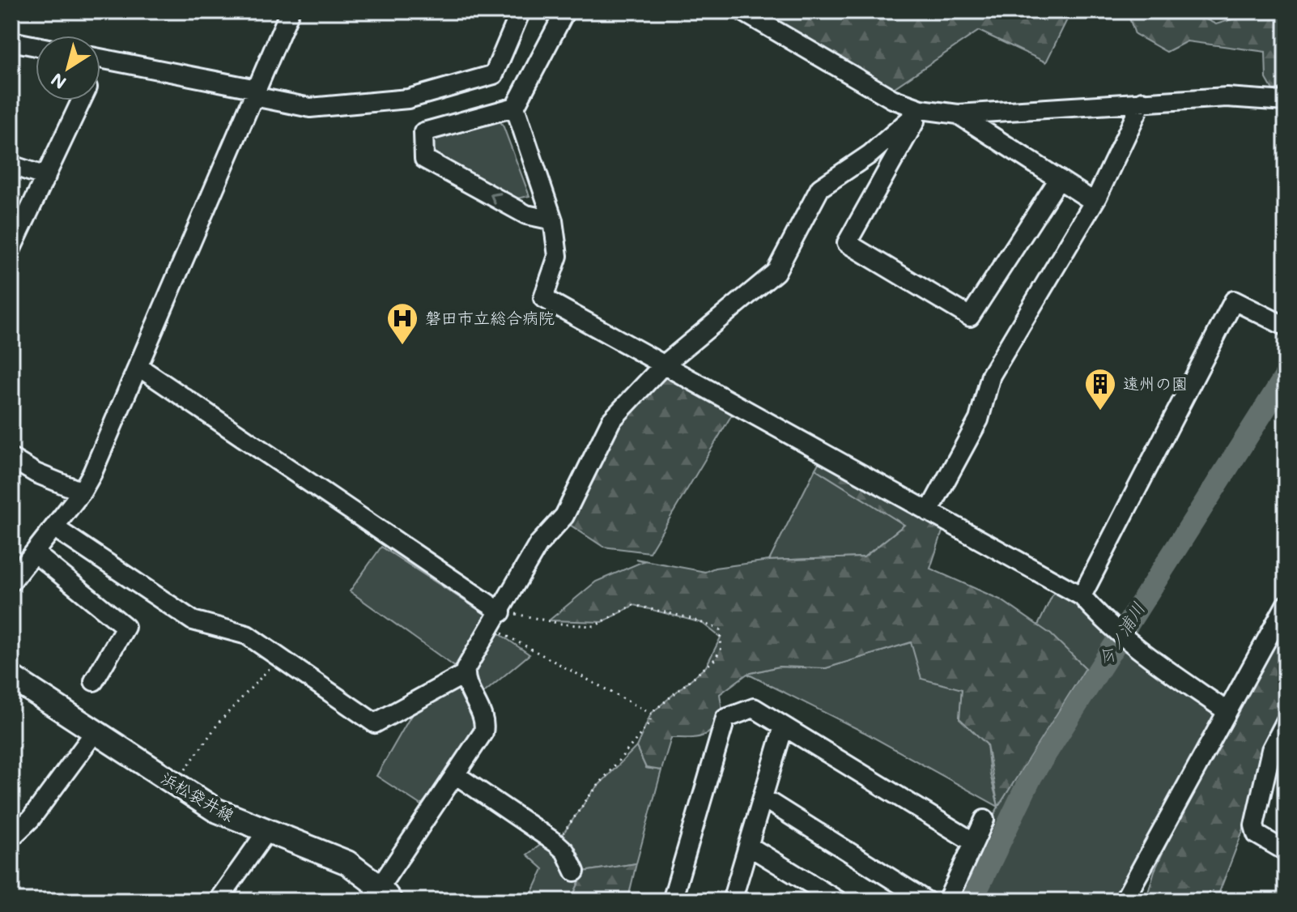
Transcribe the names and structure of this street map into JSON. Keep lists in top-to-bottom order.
{
  "streets": {
    "main road": ["浜松袋井線"]
  },
  "water": ["今ノ浦川"],
  "places": {
    "hospital": ["磐田市立総合病院"],
    "building": ["遠州の園"]
  },
  "north": "bottom left"
}
